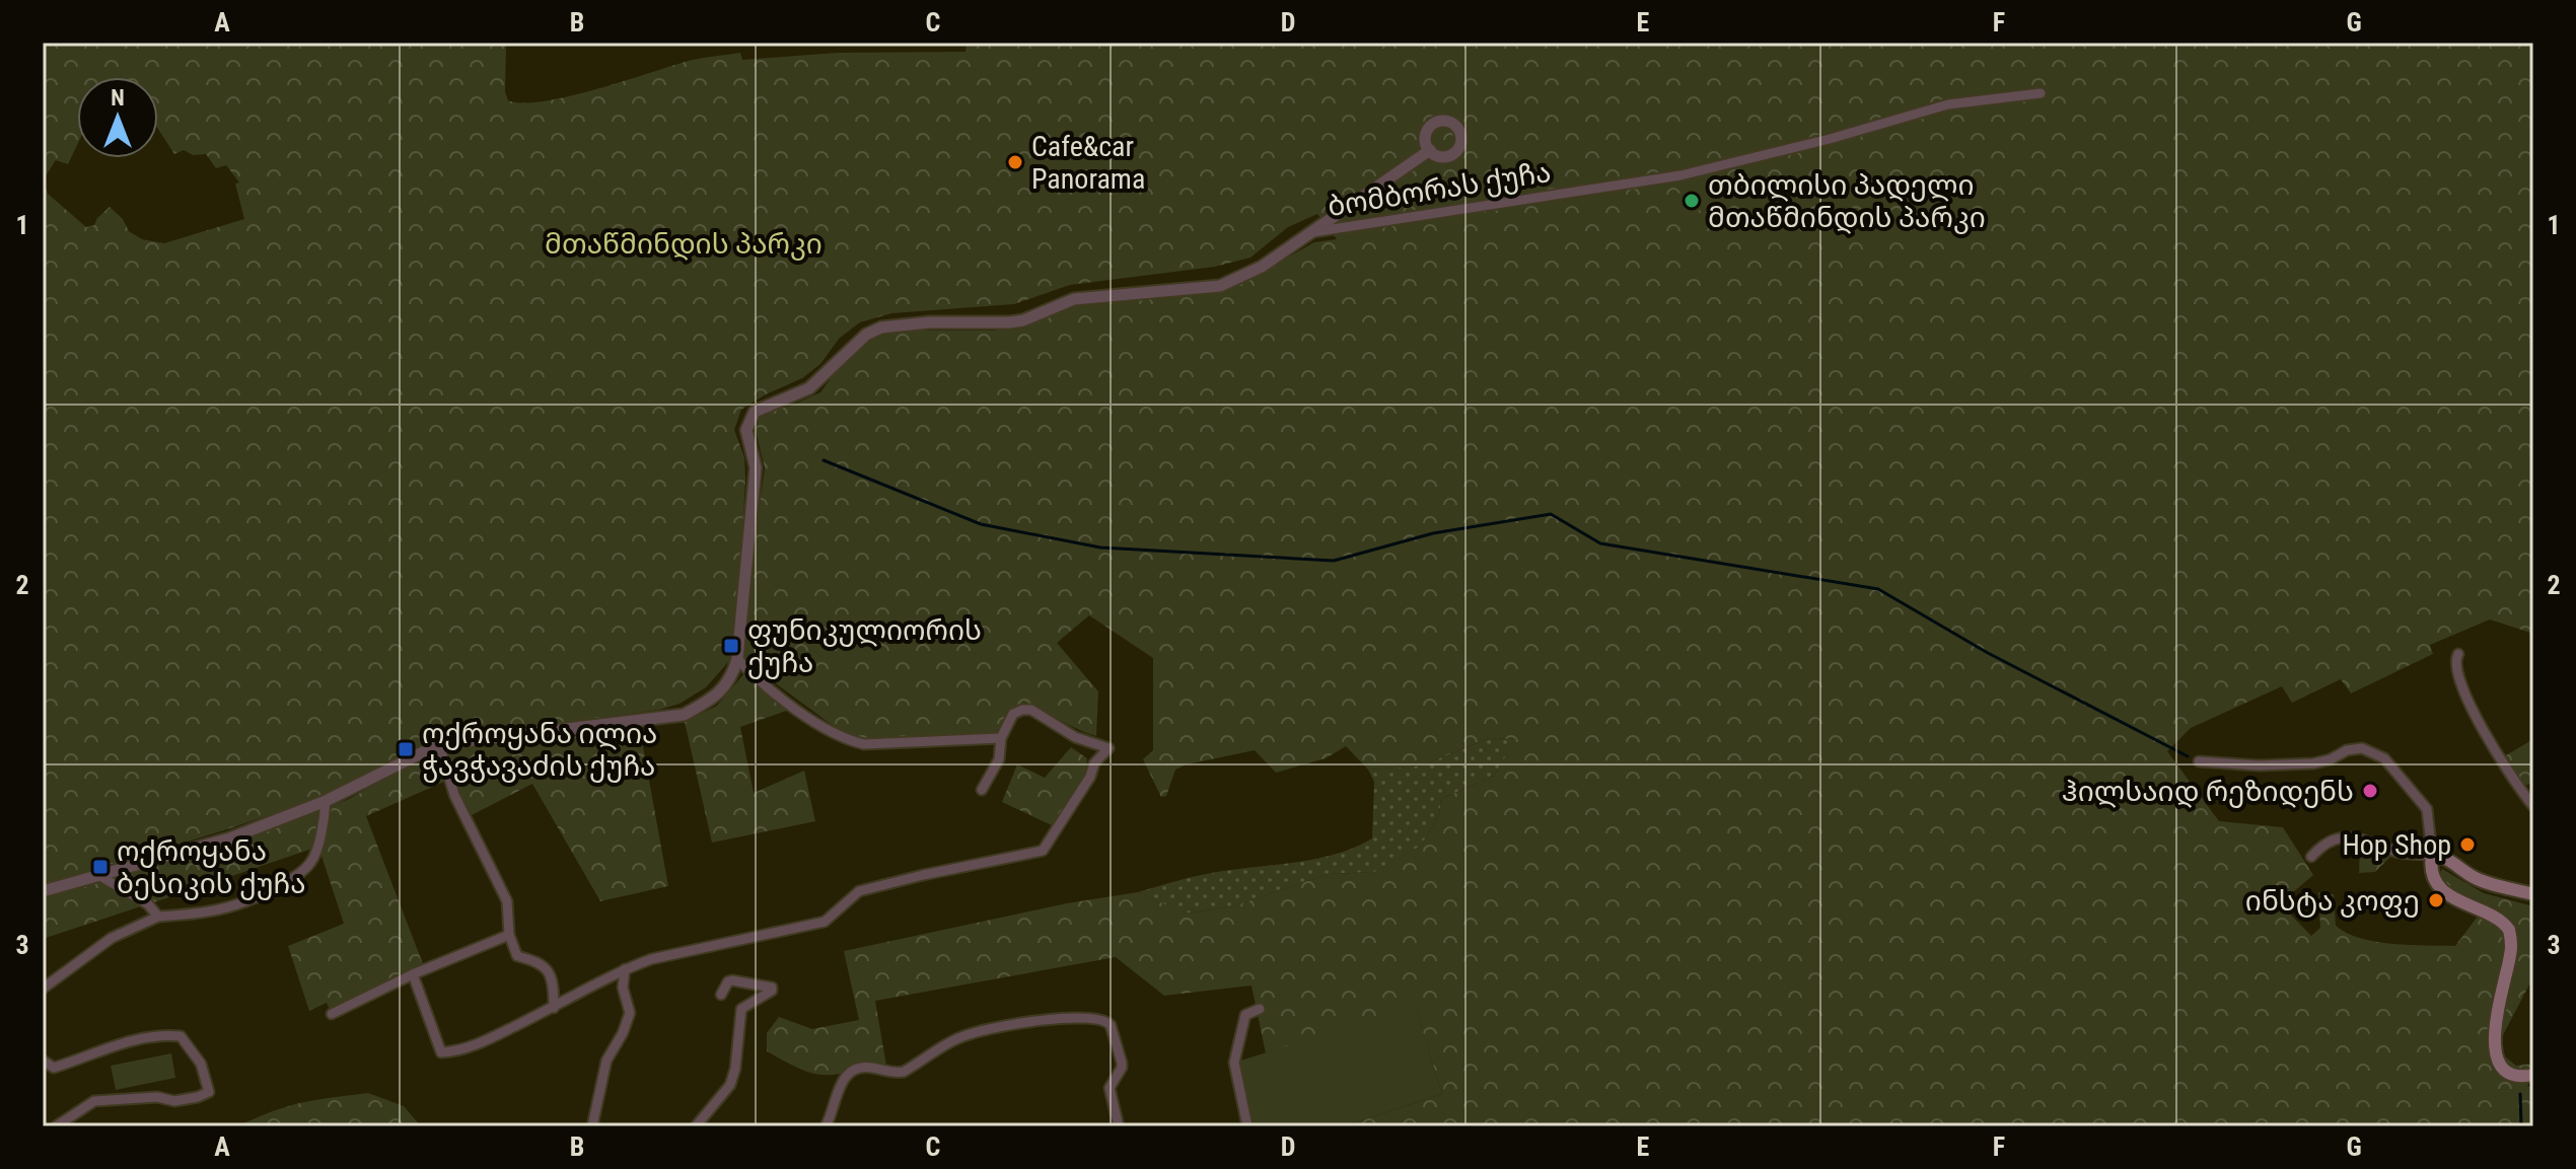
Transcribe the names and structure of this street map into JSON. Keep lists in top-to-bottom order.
{
  "streets": {
    "street": ["ბომბორას ქუჩა"]
  },
  "parks": ["მთაწმინდის პარკი"],
  "places": {
    "other": [
      "Cafe&car Panorama",
      "თბილისი პადელი მთაწმინდის პარკი",
      "ჰილსაიდ რეზიდენს",
      "Hop Shop",
      "ინსტა კოფე"
    ],
    "transit": ["ფუნიკულიორის ქუჩა", "ოქროყანა ილია ჭავჭავაძის ქუჩა", "ოქროყანა ბესიკის ქუჩა"]
  },
  "north": "top",
  "grid": {
    "columns": [
      "A",
      "B",
      "C",
      "D",
      "E",
      "F",
      "G"
    ],
    "rows": ["1", "2", "3"]
  }
}
